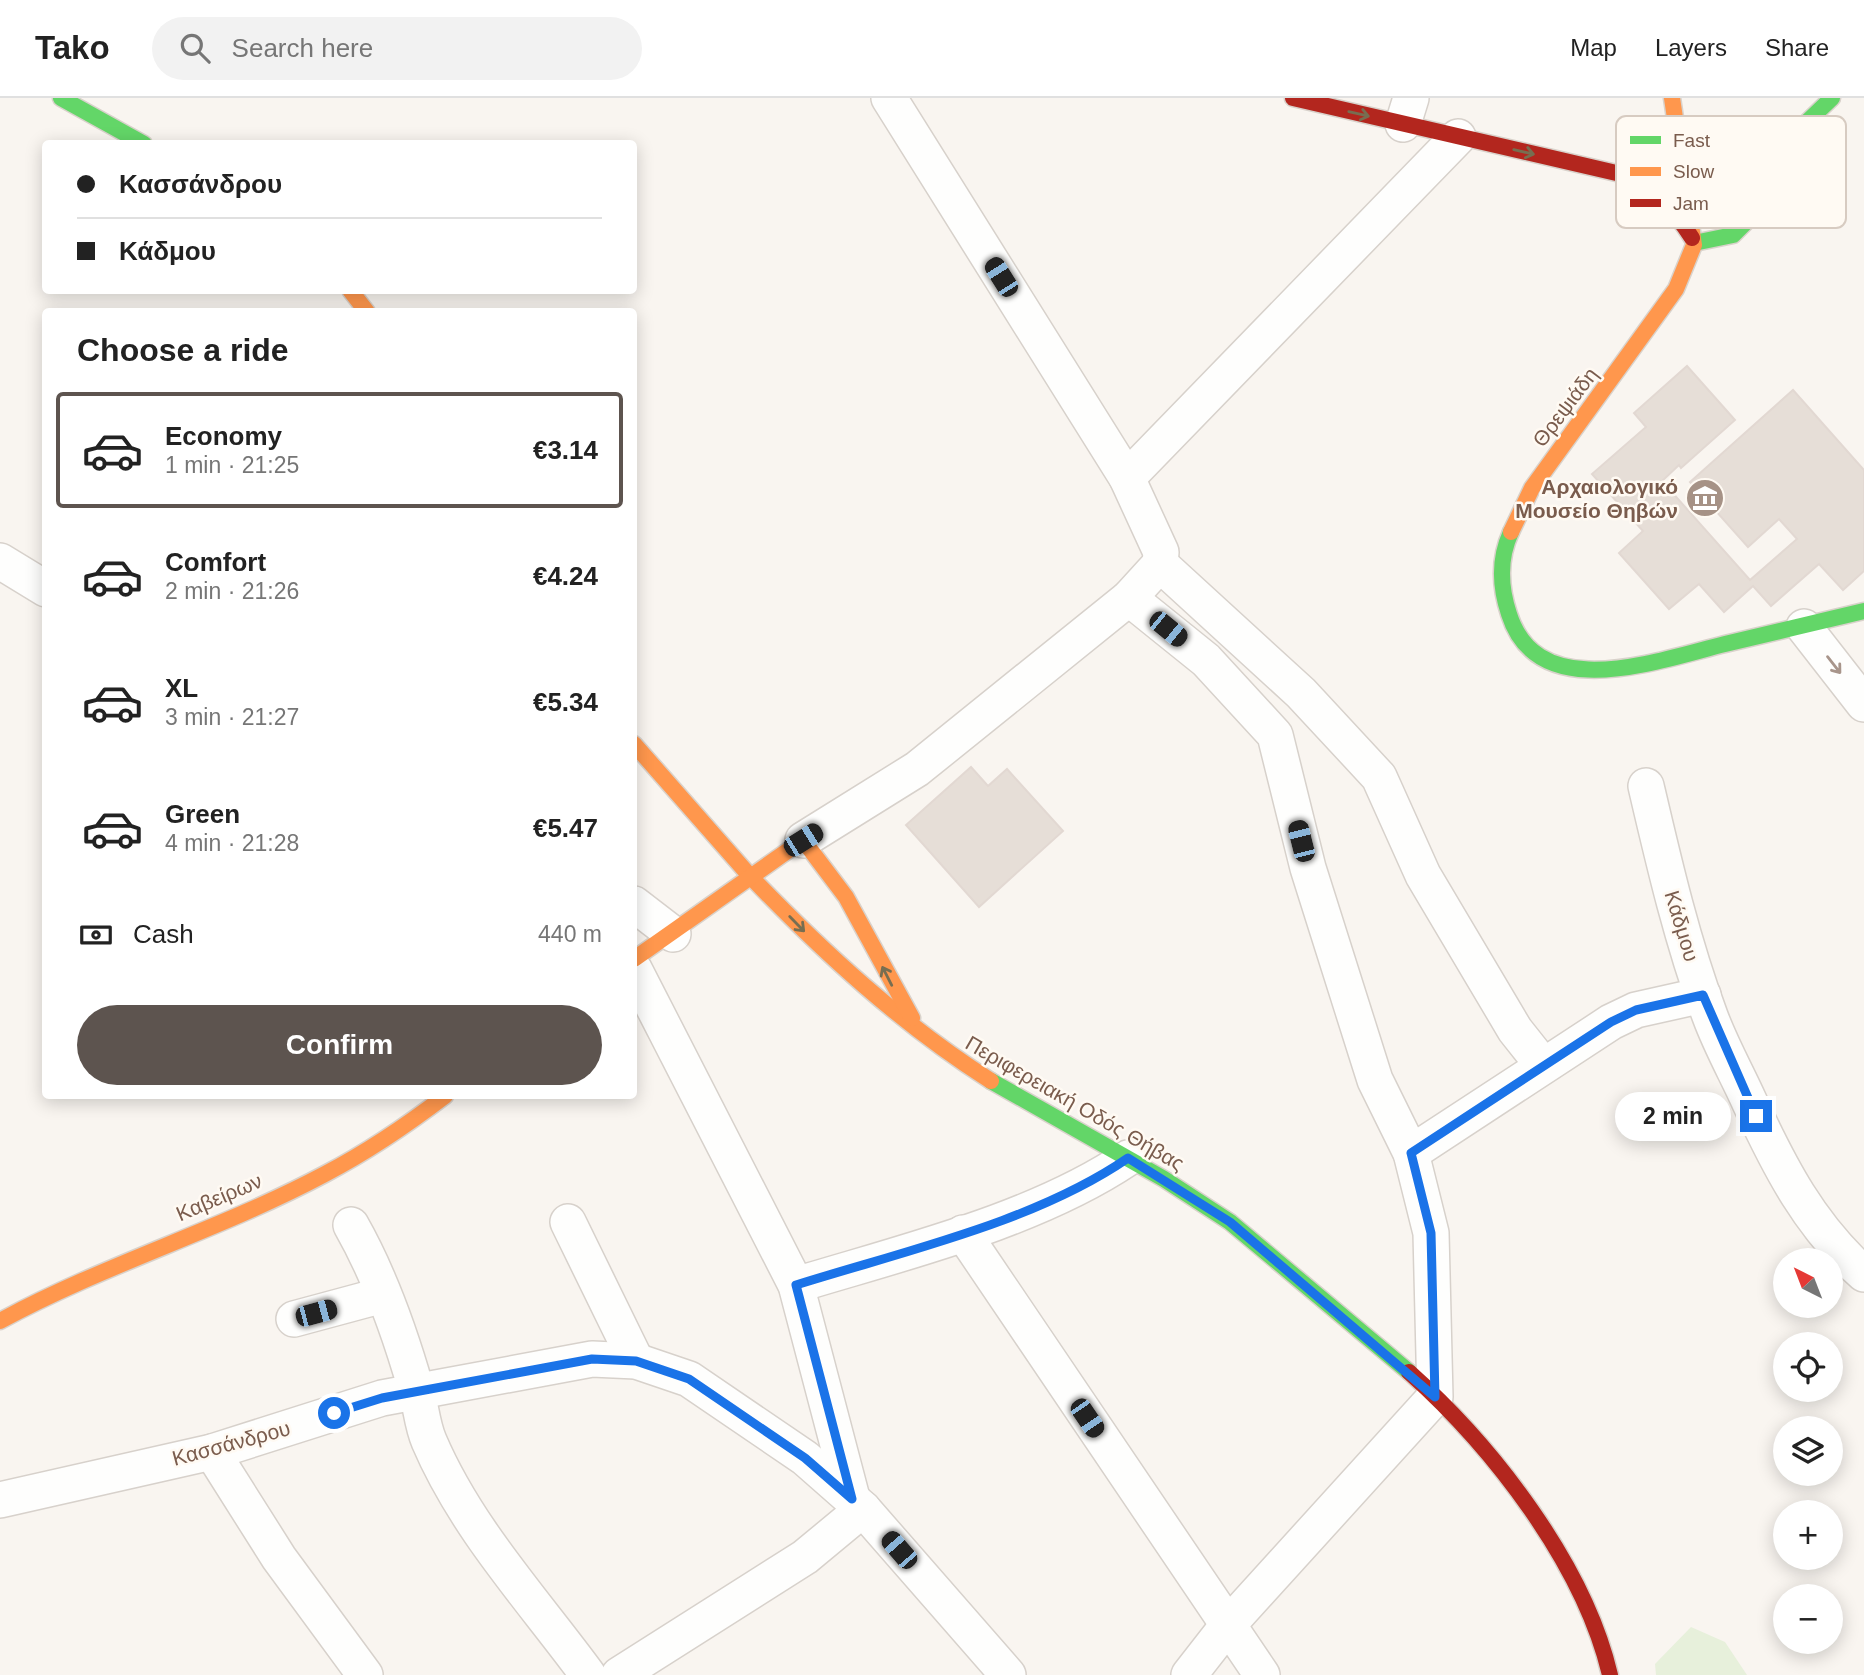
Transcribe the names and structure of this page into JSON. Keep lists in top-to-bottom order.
{
  "streets": {
    "main road": ["Θρεψιάδη", "Περιφερειακή Οδός Θήβας", "Καβείρων"],
    "street": ["Κάδμου", "Κασσάνδρου"]
  },
  "places": {
    "museum": ["Αρχαιολογικό Μουσείο Θηβών"]
  },
  "legend": ["Fast", "Slow", "Jam"],
  "north": "top left",
  "page": {
    "header": "Tako",
    "search": "Search here",
    "nav": ["Map", "Layers", "Share"],
    "banner": ["Κασσάνδρου", "Κάδμου"],
    "heading": "Choose a ride",
    "list": [
      {
        "name": "Economy",
        "note": "1 min · 21:25",
        "value": "€3.14"
      },
      {
        "name": "Comfort",
        "note": "2 min · 21:26",
        "value": "€4.24"
      },
      {
        "name": "XL",
        "note": "3 min · 21:27",
        "value": "€5.34"
      },
      {
        "name": "Green",
        "note": "4 min · 21:28",
        "value": "€5.47"
      }
    ],
    "pay": ["Cash", "440 m"],
    "buttons": "Confirm",
    "bubble": "2 min",
    "map_buttons": ["+", "−"]
  }
}
